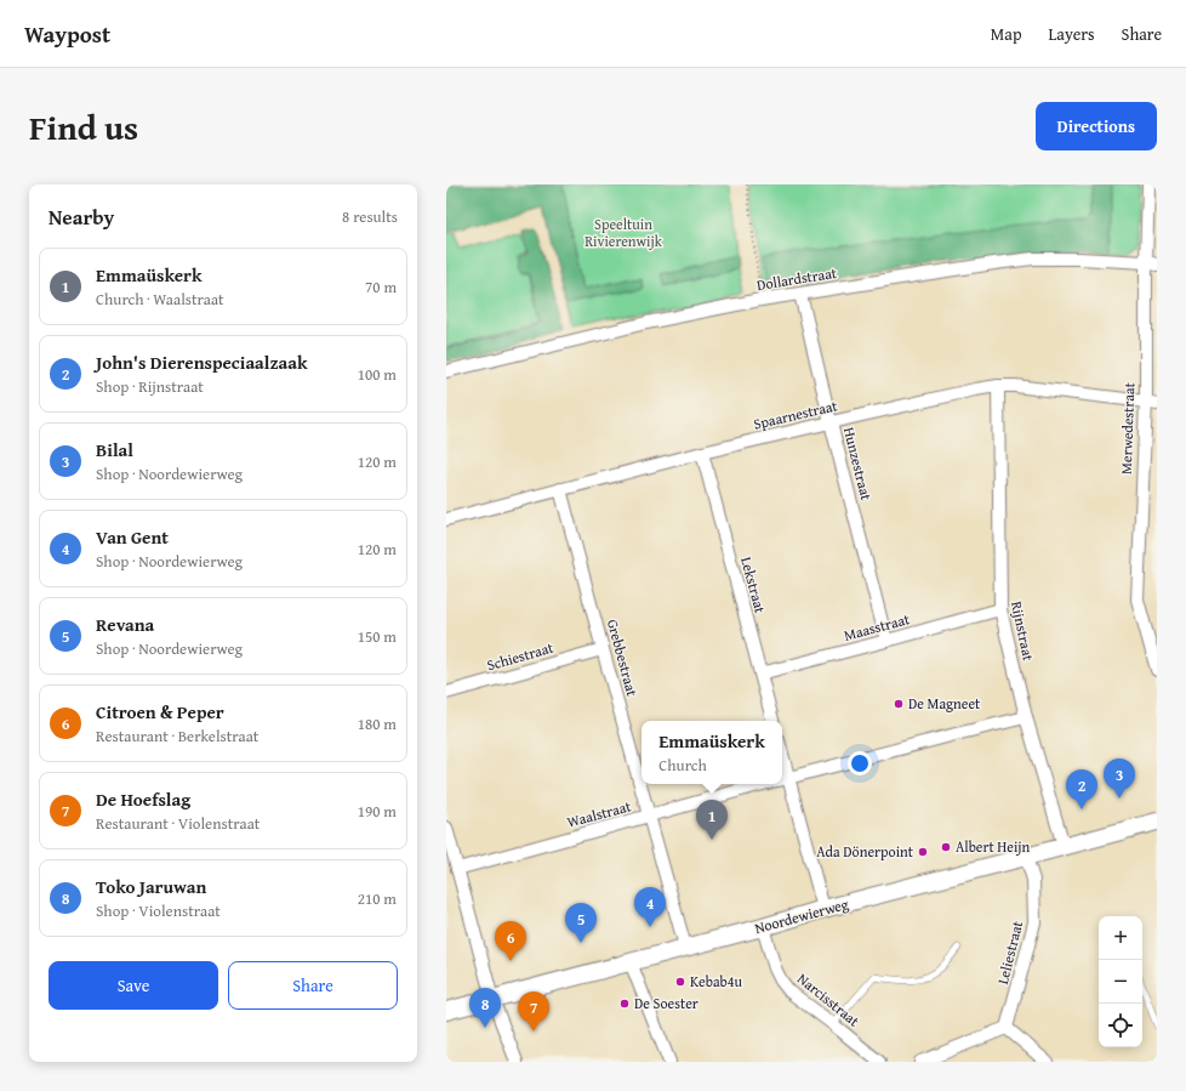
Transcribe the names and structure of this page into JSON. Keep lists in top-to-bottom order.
{
  "streets": {
    "street": [
      "Dollardstraat",
      "Spaarnestraat",
      "Merwedestraat",
      "Hunzestraat",
      "Lekstraat",
      "Maasstraat",
      "Rijnstraat",
      "Schiestraat",
      "Grebbestraat",
      "Waalstraat",
      "Noordewierweg",
      "Leliestraat",
      "Narcisstraat"
    ]
  },
  "crossings": [
    ["Dollardstraat", "Merwedestraat"],
    ["Dollardstraat", "Hunzestraat"],
    ["Spaarnestraat", "Merwedestraat"],
    ["Spaarnestraat", "Hunzestraat"],
    ["Spaarnestraat", "Lekstraat"],
    ["Spaarnestraat", "Rijnstraat"],
    ["Spaarnestraat", "Grebbestraat"],
    ["Hunzestraat", "Maasstraat"],
    ["Lekstraat", "Maasstraat"],
    ["Maasstraat", "Rijnstraat"],
    ["Rijnstraat", "Waalstraat"],
    ["Rijnstraat", "Noordewierweg"],
    ["Schiestraat", "Grebbestraat"],
    ["Grebbestraat", "Waalstraat"],
    ["Grebbestraat", "Noordewierweg"],
    ["Noordewierweg", "Leliestraat"],
    ["Noordewierweg", "Narcisstraat"]
  ],
  "parks": ["Speeltuin Rivierenwijk"],
  "places": [
    "De Magneet",
    "Albert Heijn",
    "Ada Dönerpoint",
    "Kebab4u",
    "De Soester"
  ],
  "page": {
    "header": "Waypost",
    "nav": ["Map", "Layers", "Share"],
    "title": "Find us",
    "buttons": [
      "Directions",
      ["Save", "Share"]
    ],
    "heading": ["Nearby", "8 results"],
    "list": [
      {
        "mark": "1",
        "name": "Emmaüskerk",
        "note": "Church · Waalstraat",
        "value": "70 m"
      },
      {
        "mark": "2",
        "name": "John's Dierenspeciaalzaak",
        "note": "Shop · Rijnstraat",
        "value": "100 m"
      },
      {
        "mark": "3",
        "name": "Bilal",
        "note": "Shop · Noordewierweg",
        "value": "120 m"
      },
      {
        "mark": "4",
        "name": "Van Gent",
        "note": "Shop · Noordewierweg",
        "value": "120 m"
      },
      {
        "mark": "5",
        "name": "Revana",
        "note": "Shop · Noordewierweg",
        "value": "150 m"
      },
      {
        "mark": "6",
        "name": "Citroen & Peper",
        "note": "Restaurant · Berkelstraat",
        "value": "180 m"
      },
      {
        "mark": "7",
        "name": "De Hoefslag",
        "note": "Restaurant · Violenstraat",
        "value": "190 m"
      },
      {
        "mark": "8",
        "name": "Toko Jaruwan",
        "note": "Shop · Violenstraat",
        "value": "210 m"
      }
    ],
    "popup": ["Emmaüskerk", "Church"],
    "pins": [
      "3",
      "2",
      "1",
      "4",
      "5",
      "6",
      "8",
      "7"
    ],
    "map_buttons": ["+", "−"]
  }
}
